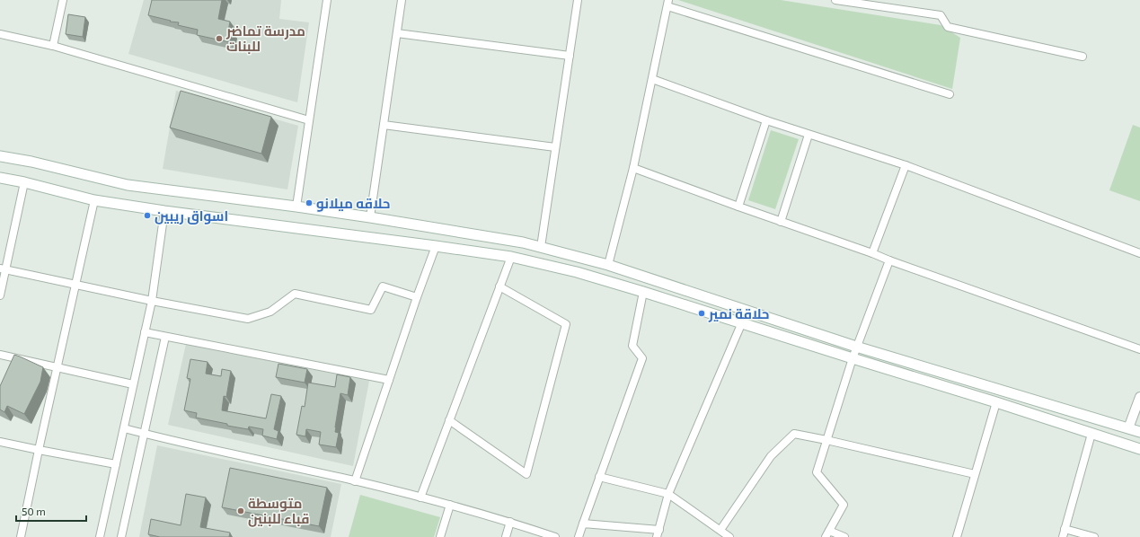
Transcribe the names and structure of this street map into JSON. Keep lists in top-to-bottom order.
{
  "places": [
    "مدرسة تماضر للبنات",
    "حلاقه ميلانو",
    "اسواق ريبين",
    "حلاقة نمير",
    "متوسطة قباء للبنين"
  ],
  "scale_bar": "50 m"
}
